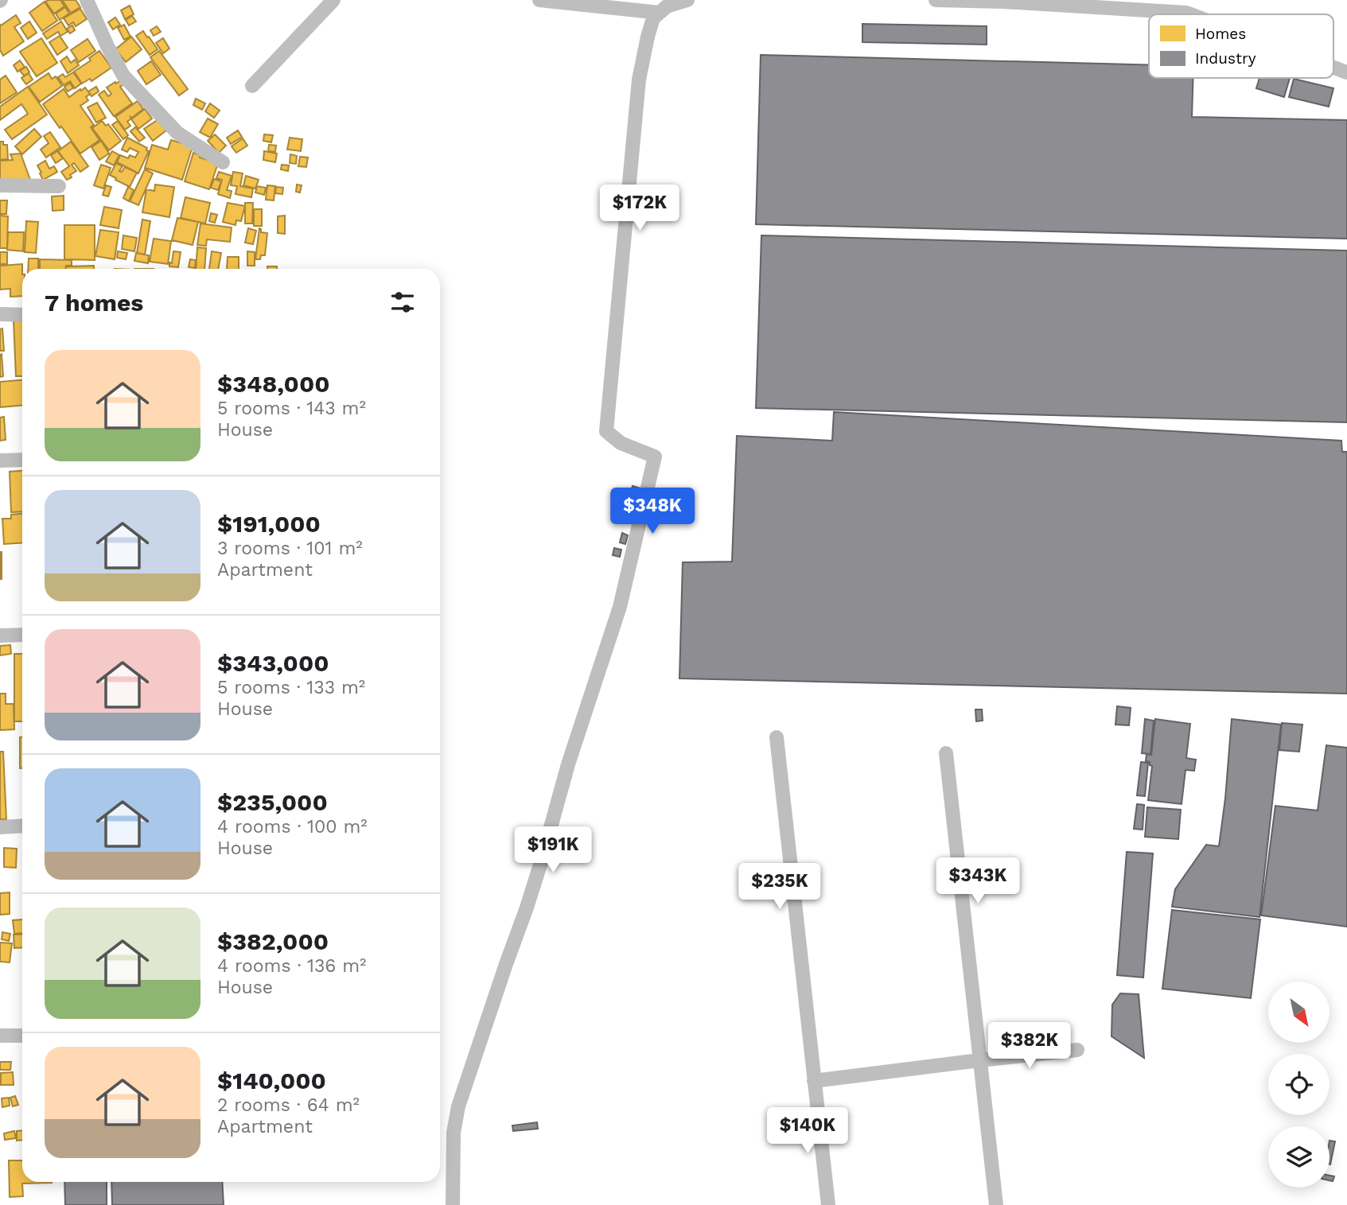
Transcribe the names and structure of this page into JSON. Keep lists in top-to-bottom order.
{
  "legend": ["Homes", "Industry"],
  "north": "bottom right",
  "page": {
    "price": [
      "$172K",
      "$348K",
      "$191K",
      "$343K",
      "$235K",
      "$382K",
      "$140K"
    ],
    "heading": "7 homes",
    "list": [
      {
        "name": "$348,000",
        "note": "5 rooms · 143 m² · House"
      },
      {
        "name": "$191,000",
        "note": "3 rooms · 101 m² · Apartment"
      },
      {
        "name": "$343,000",
        "note": "5 rooms · 133 m² · House"
      },
      {
        "name": "$235,000",
        "note": "4 rooms · 100 m² · House"
      },
      {
        "name": "$382,000",
        "note": "4 rooms · 136 m² · House"
      },
      {
        "name": "$140,000",
        "note": "2 rooms · 64 m² · Apartment"
      }
    ]
  }
}
